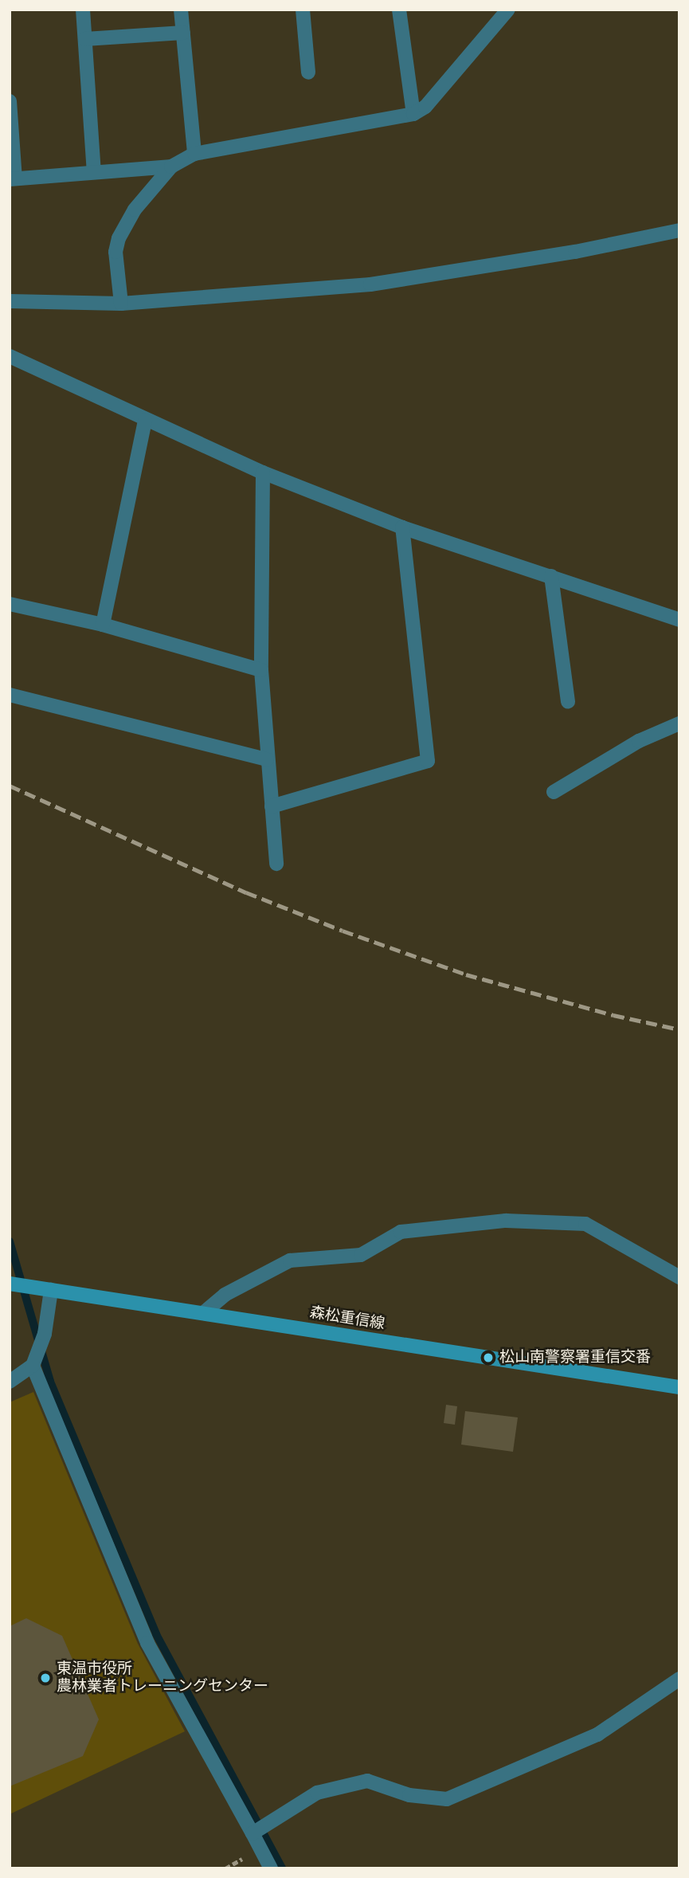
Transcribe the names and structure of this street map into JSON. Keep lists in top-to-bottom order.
{
  "streets": {
    "main road": ["森松重信線"]
  },
  "places": ["松山南警察署重信交番", "東温市役所 農林業者トレーニングセンター"]
}
